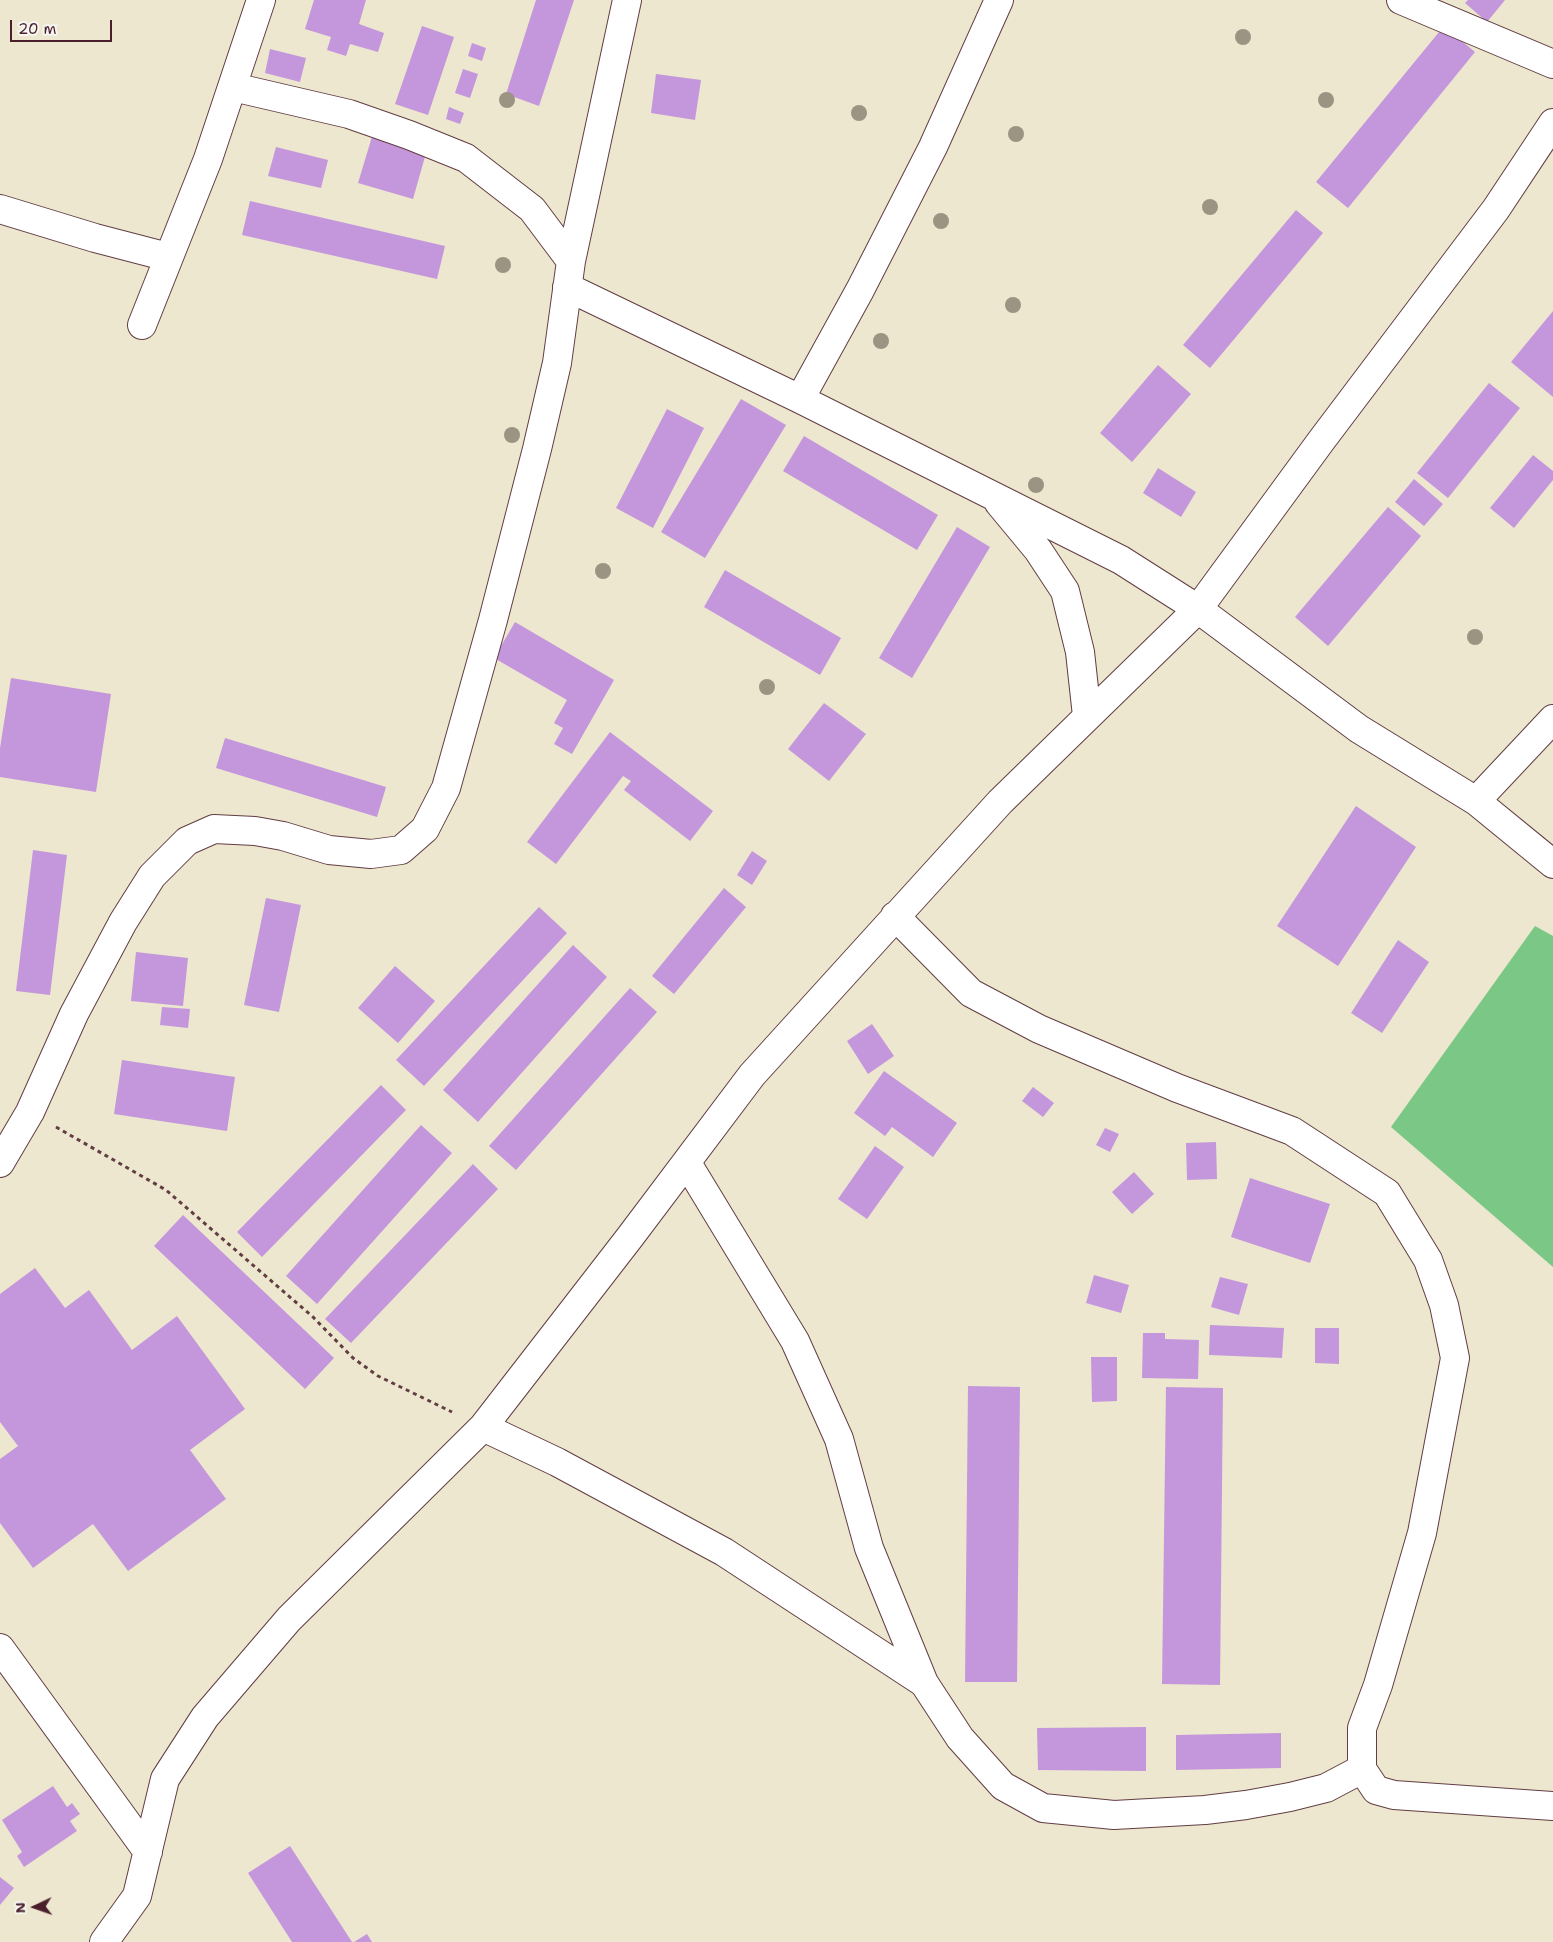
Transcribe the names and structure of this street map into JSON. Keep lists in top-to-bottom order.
{
  "scale_bar": "20 m",
  "north": "left"
}
